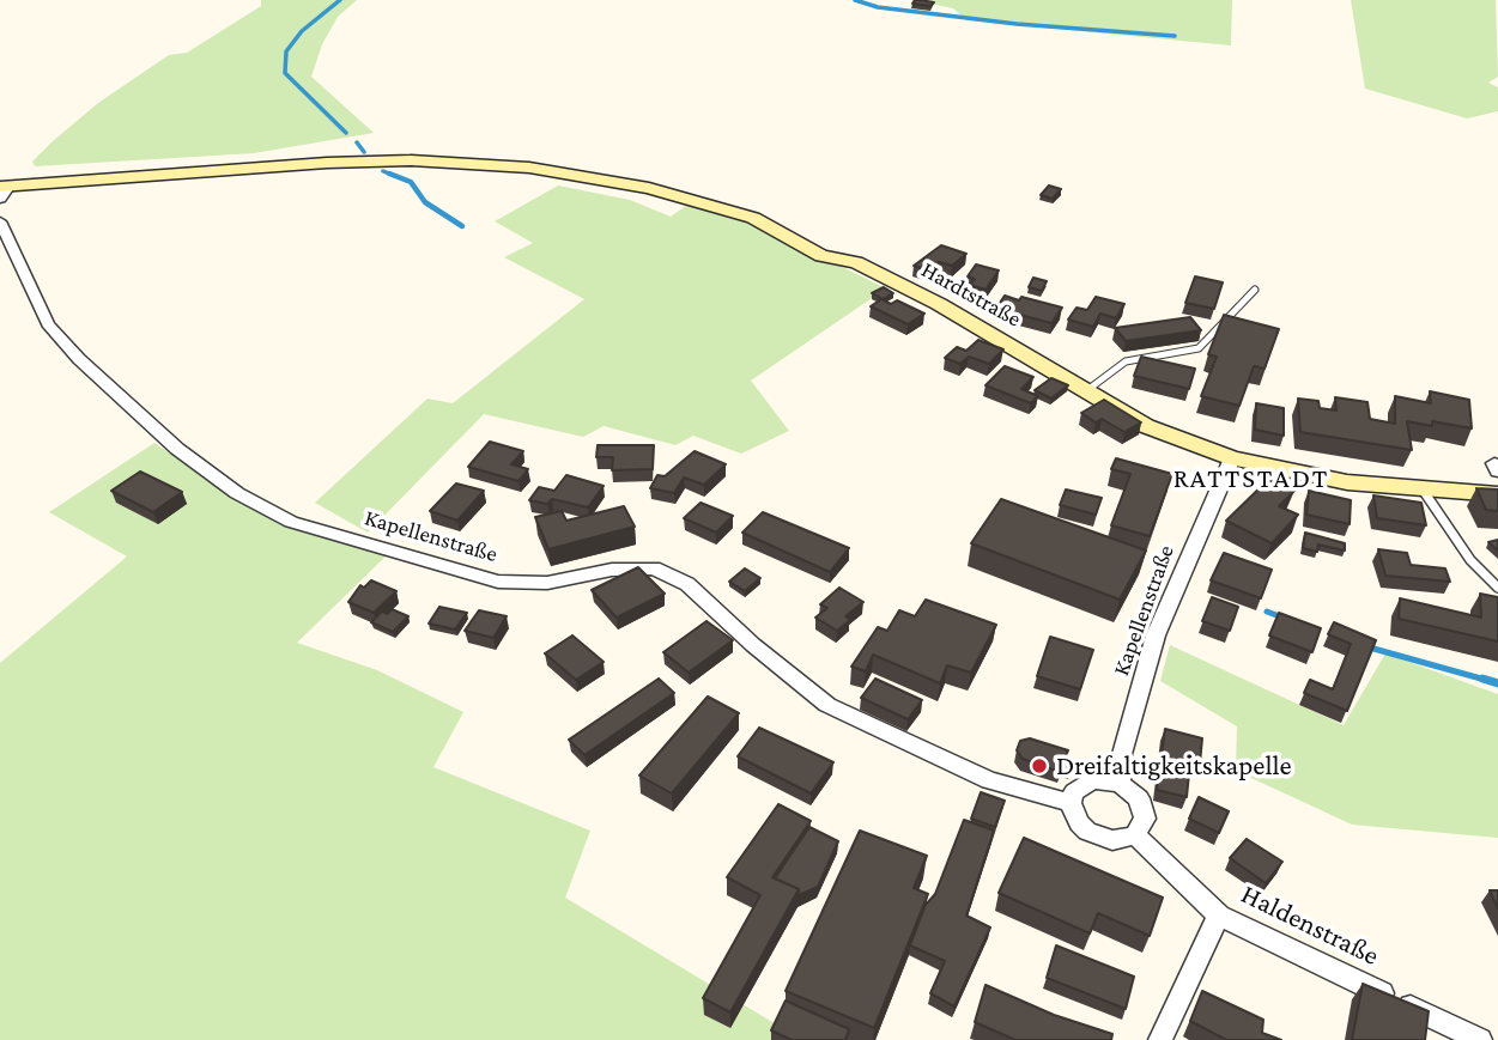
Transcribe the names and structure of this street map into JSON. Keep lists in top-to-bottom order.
{
  "streets": {
    "street": ["Hardtstraße", "Kapellenstraße", "Haldenstraße"]
  },
  "crossings": [
    ["Hardtstraße", "Kapellenstraße"],
    ["Kapellenstraße", "Haldenstraße"]
  ],
  "districts": ["RATTSTADT"],
  "places": ["Dreifaltigkeitskapelle"]
}
